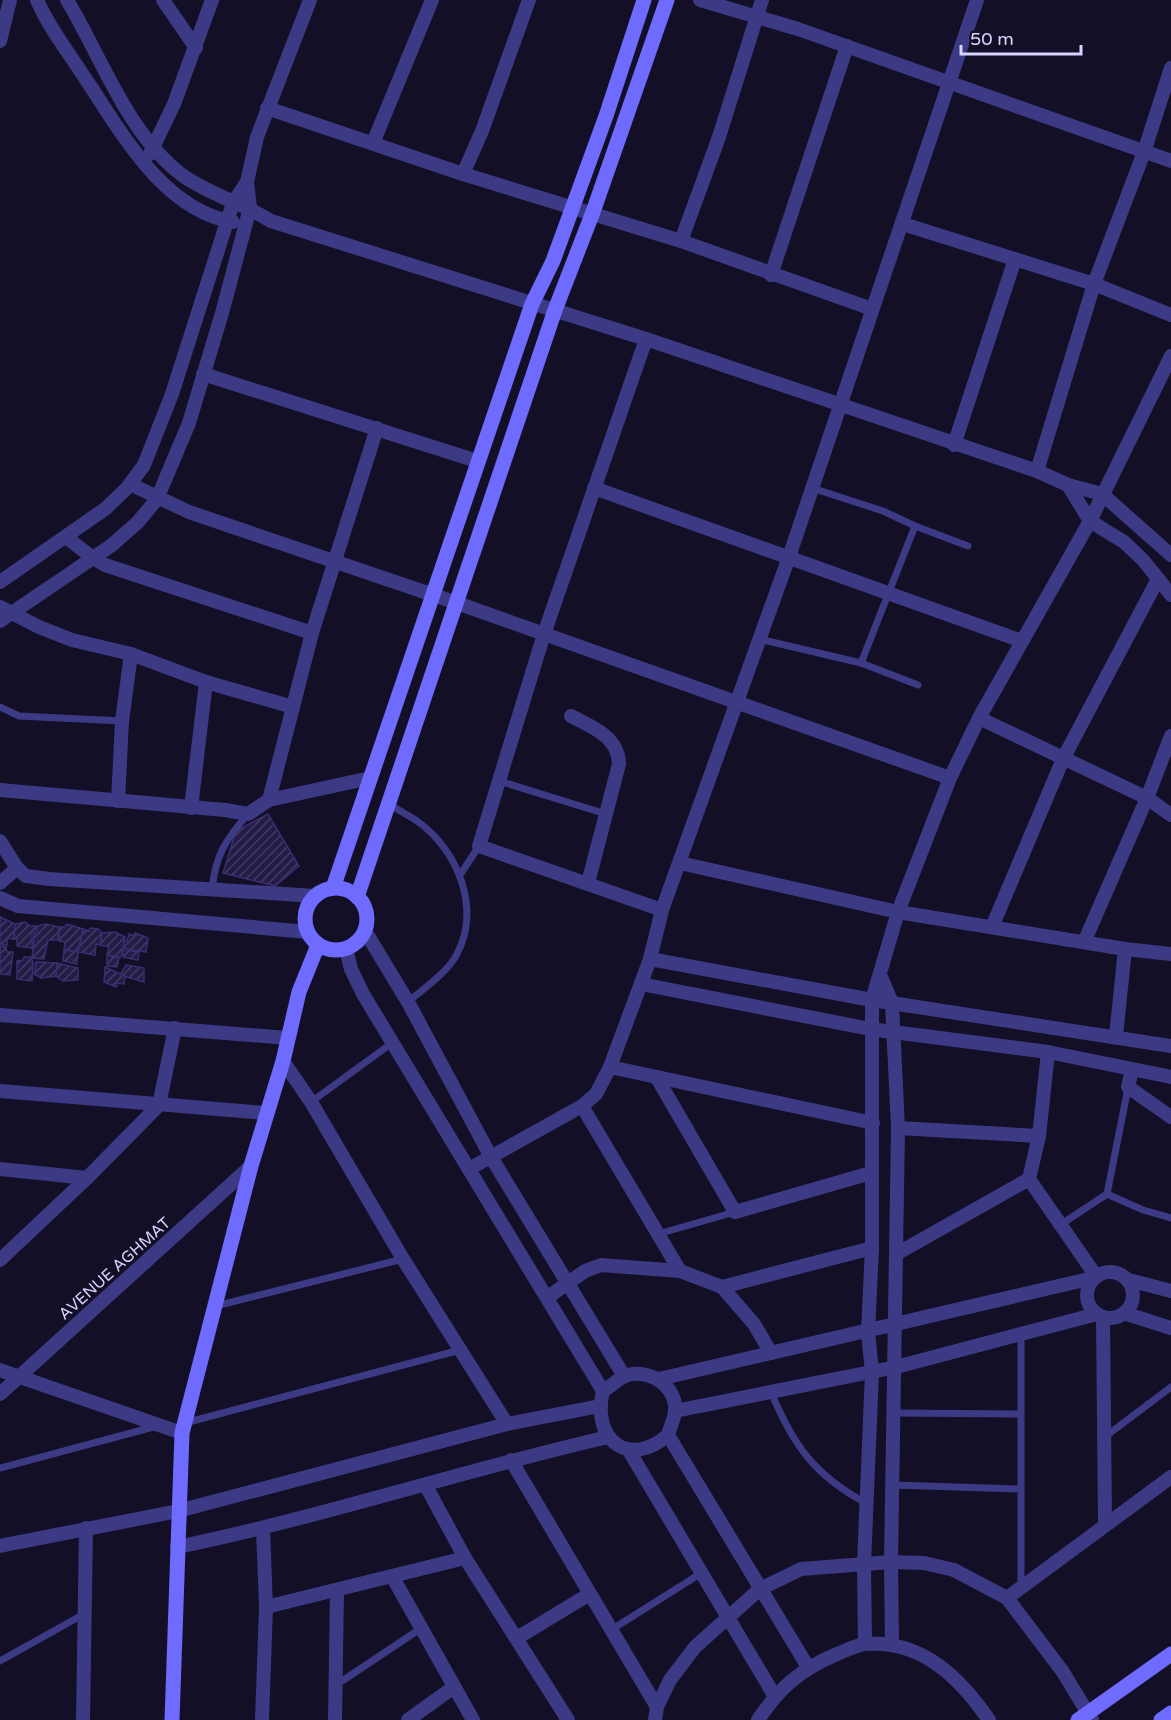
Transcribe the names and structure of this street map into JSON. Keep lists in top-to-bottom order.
{
  "streets": {
    "street": ["AVENUE AGHMAT"]
  },
  "scale_bar": "50 m"
}
